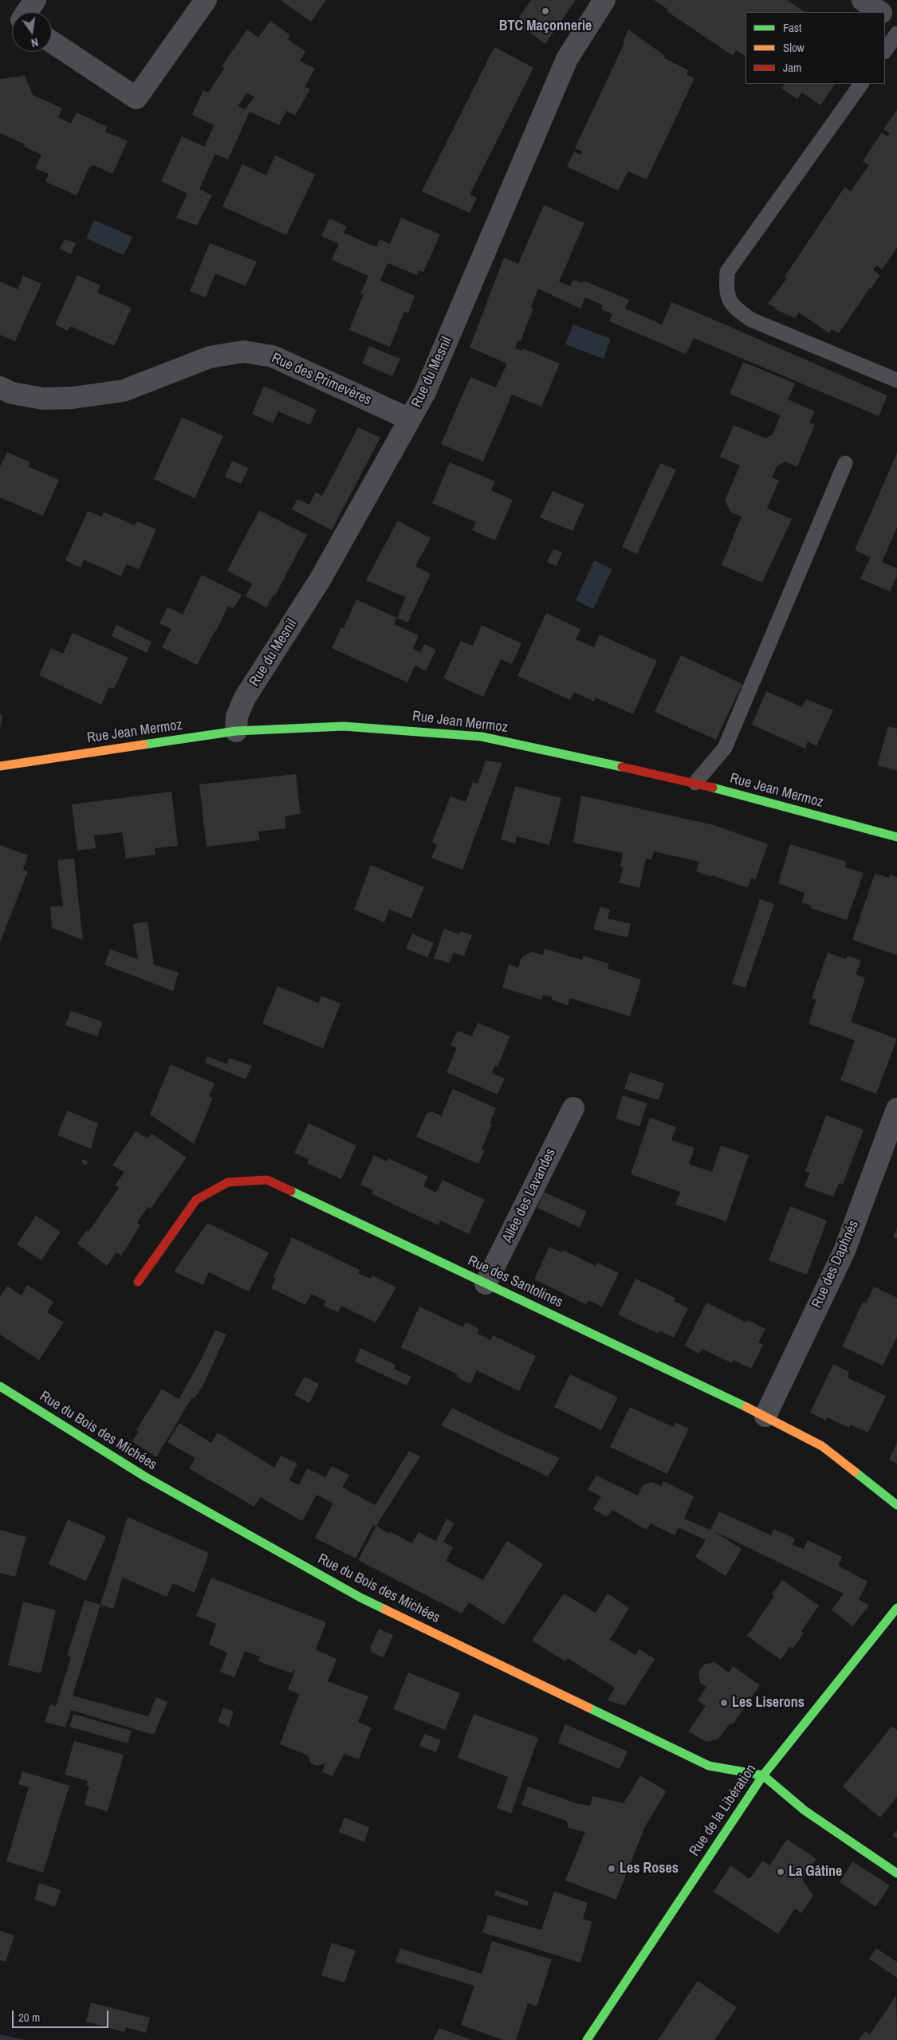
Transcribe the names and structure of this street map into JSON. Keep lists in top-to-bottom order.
{
  "streets": {
    "street": [
      "Rue du Mesnil",
      "Rue des Primevères",
      "Rue Jean Mermoz",
      "Allée des Lavandes",
      "Rue des Daphnés",
      "Rue des Santolines",
      "Rue du Bois des Michées",
      "Rue de la Libération"
    ]
  },
  "crossings": [
    ["Rue du Mesnil", "Rue des Primevères"],
    ["Rue du Mesnil", "Rue Jean Mermoz"],
    ["Allée des Lavandes", "Rue des Santolines"],
    ["Rue des Daphnés", "Rue des Santolines"],
    ["Rue du Bois des Michées", "Rue de la Libération"]
  ],
  "places": [
    "BTC Maçonnerie",
    "Les Liserons",
    "Les Roses",
    "La Gâtine"
  ],
  "legend": ["Fast", "Slow", "Jam"],
  "scale_bar": "20 m",
  "north": "bottom"
}
